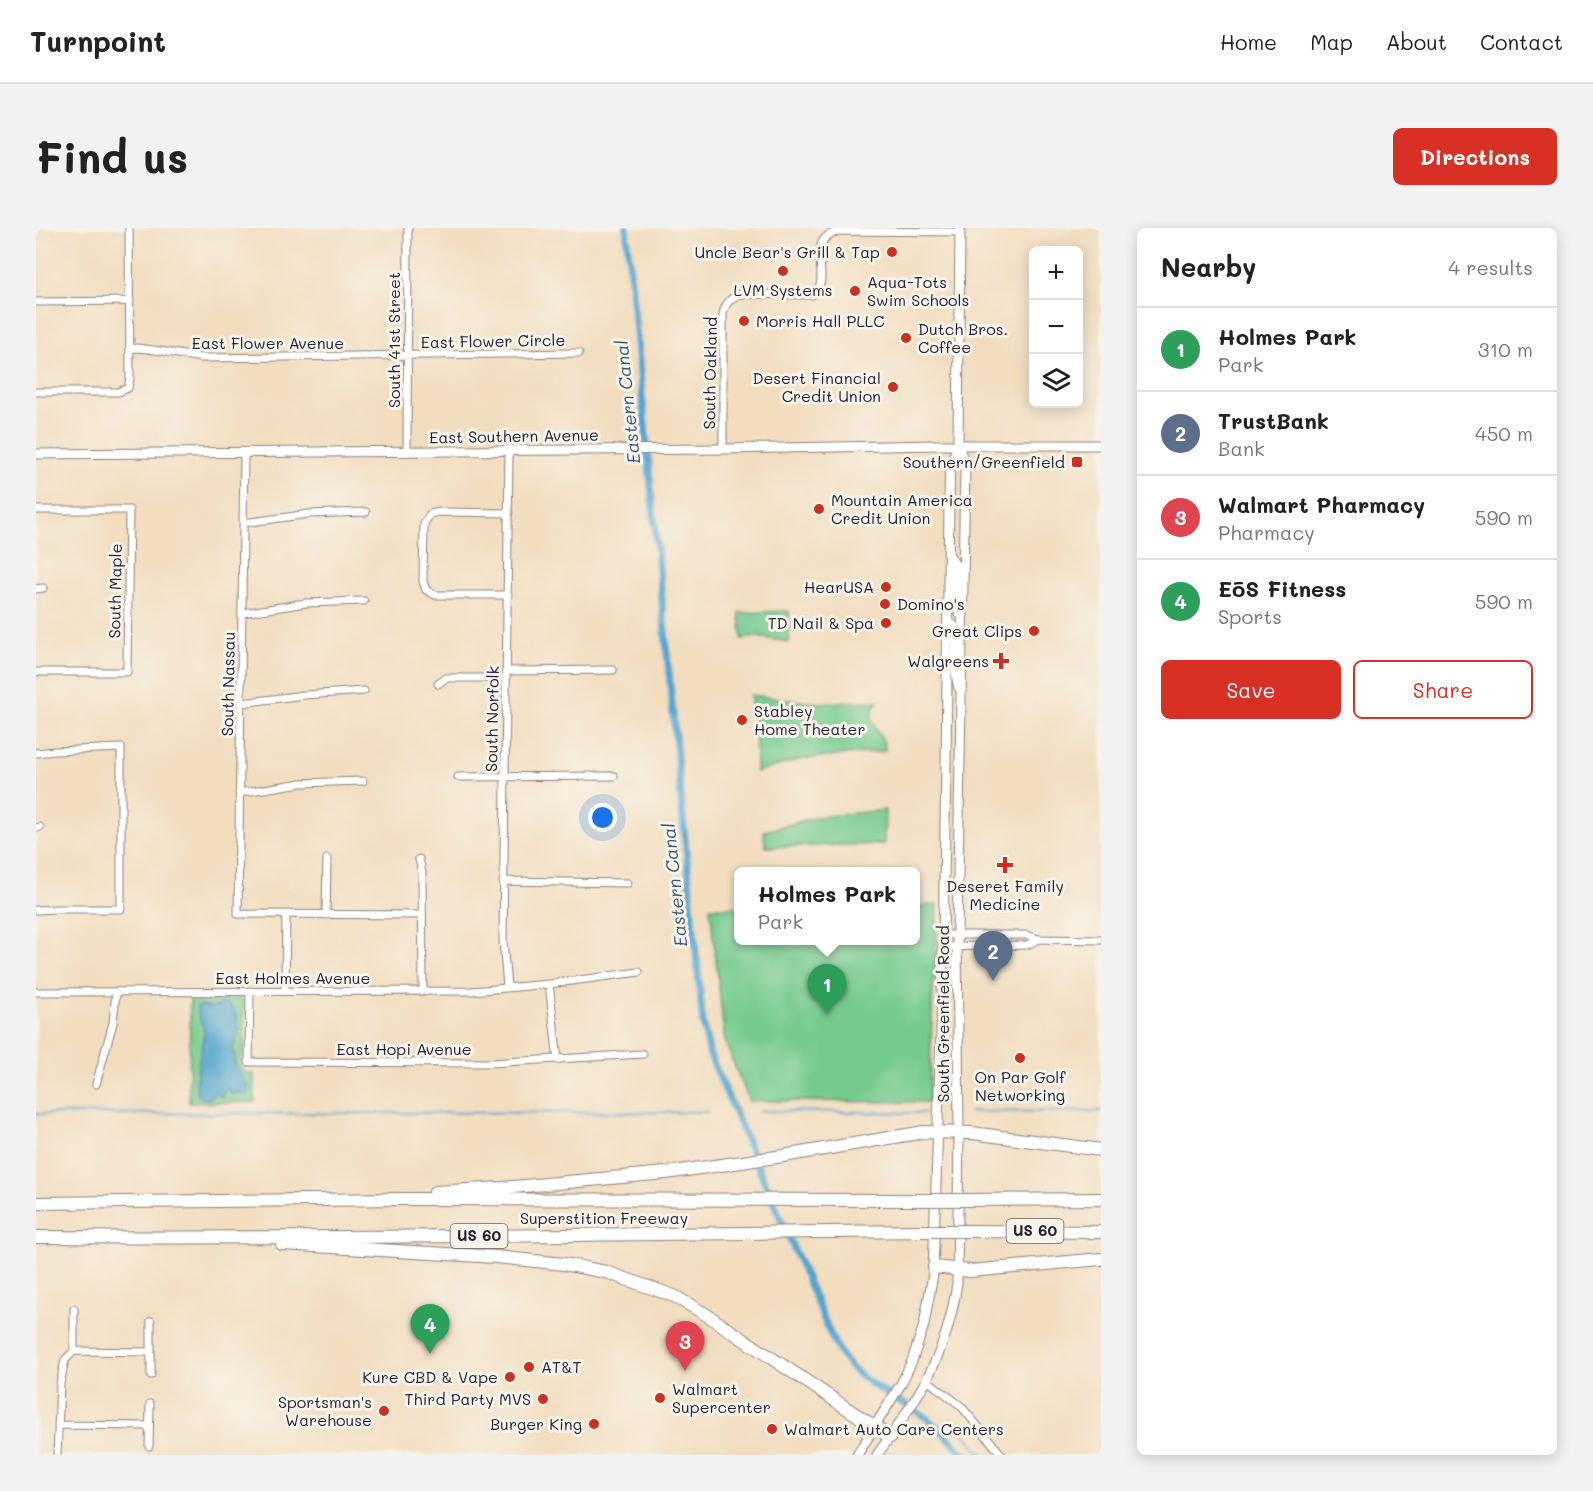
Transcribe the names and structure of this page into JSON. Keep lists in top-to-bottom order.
{
  "streets": {
    "highway": ["Superstition Freeway", "US 60"],
    "main road": ["East Southern Avenue", "South Greenfield Road"],
    "street": [
      "South 41st Street",
      "East Flower Circle",
      "East Flower Avenue",
      "South Oakland",
      "South Maple",
      "South Nassau",
      "South Norfolk",
      "East Holmes Avenue",
      "East Hopi Avenue"
    ]
  },
  "crossings": [
    ["South 41st Street", "East Flower Circle"],
    ["South 41st Street", "East Flower Avenue"],
    ["South 41st Street", "East Southern Avenue"],
    ["East Flower Circle", "East Flower Avenue"],
    ["South Oakland", "East Southern Avenue"],
    ["South Oakland", "South Greenfield Road"],
    ["East Southern Avenue", "South Nassau"],
    ["East Southern Avenue", "South Norfolk"],
    ["East Southern Avenue", "South Greenfield Road"],
    ["South Norfolk", "East Holmes Avenue"],
    ["East Holmes Avenue", "East Hopi Avenue"]
  ],
  "water": ["Eastern Canal"],
  "places": {
    "other": [
      "Uncle Bear's Grill & Tap",
      "LVM Systems",
      "Aqua-Tots Swim Schools",
      "Morris Hall PLLC",
      "Dutch Bros. Coffee",
      "Desert Financial Credit Union",
      "Mountain America Credit Union",
      "HearUSA",
      "Domino's",
      "TD Nail & Spa",
      "Great Clips",
      "Stabley Home Theater",
      "On Par Golf Networking",
      "AT&T",
      "Kure CBD & Vape",
      "Walmart Supercenter",
      "Third Party MVS",
      "Sportsman's Warehouse",
      "Burger King",
      "Walmart Auto Care Centers"
    ],
    "transit": ["Southern/Greenfield"],
    "health": ["Walgreens", "Deseret Family Medicine"]
  },
  "page": {
    "header": "Turnpoint",
    "nav": [
      "Home",
      "Map",
      "About",
      "Contact"
    ],
    "buttons": [
      "Directions",
      ["Save", "Share"]
    ],
    "title": "Find us",
    "heading": ["Nearby", "4 results"],
    "map_buttons": ["+", "−"],
    "list": [
      {
        "mark": "1",
        "name": "Holmes Park",
        "note": "Park",
        "value": "310 m"
      },
      {
        "mark": "2",
        "name": "TrustBank",
        "note": "Bank",
        "value": "450 m"
      },
      {
        "mark": "3",
        "name": "Walmart Pharmacy",
        "note": "Pharmacy",
        "value": "590 m"
      },
      {
        "mark": "4",
        "name": "EōS Fitness",
        "note": "Sports",
        "value": "590 m"
      }
    ],
    "popup": ["Holmes Park", "Park"],
    "pins": [
      "2",
      "1",
      "4",
      "3"
    ]
  }
}
